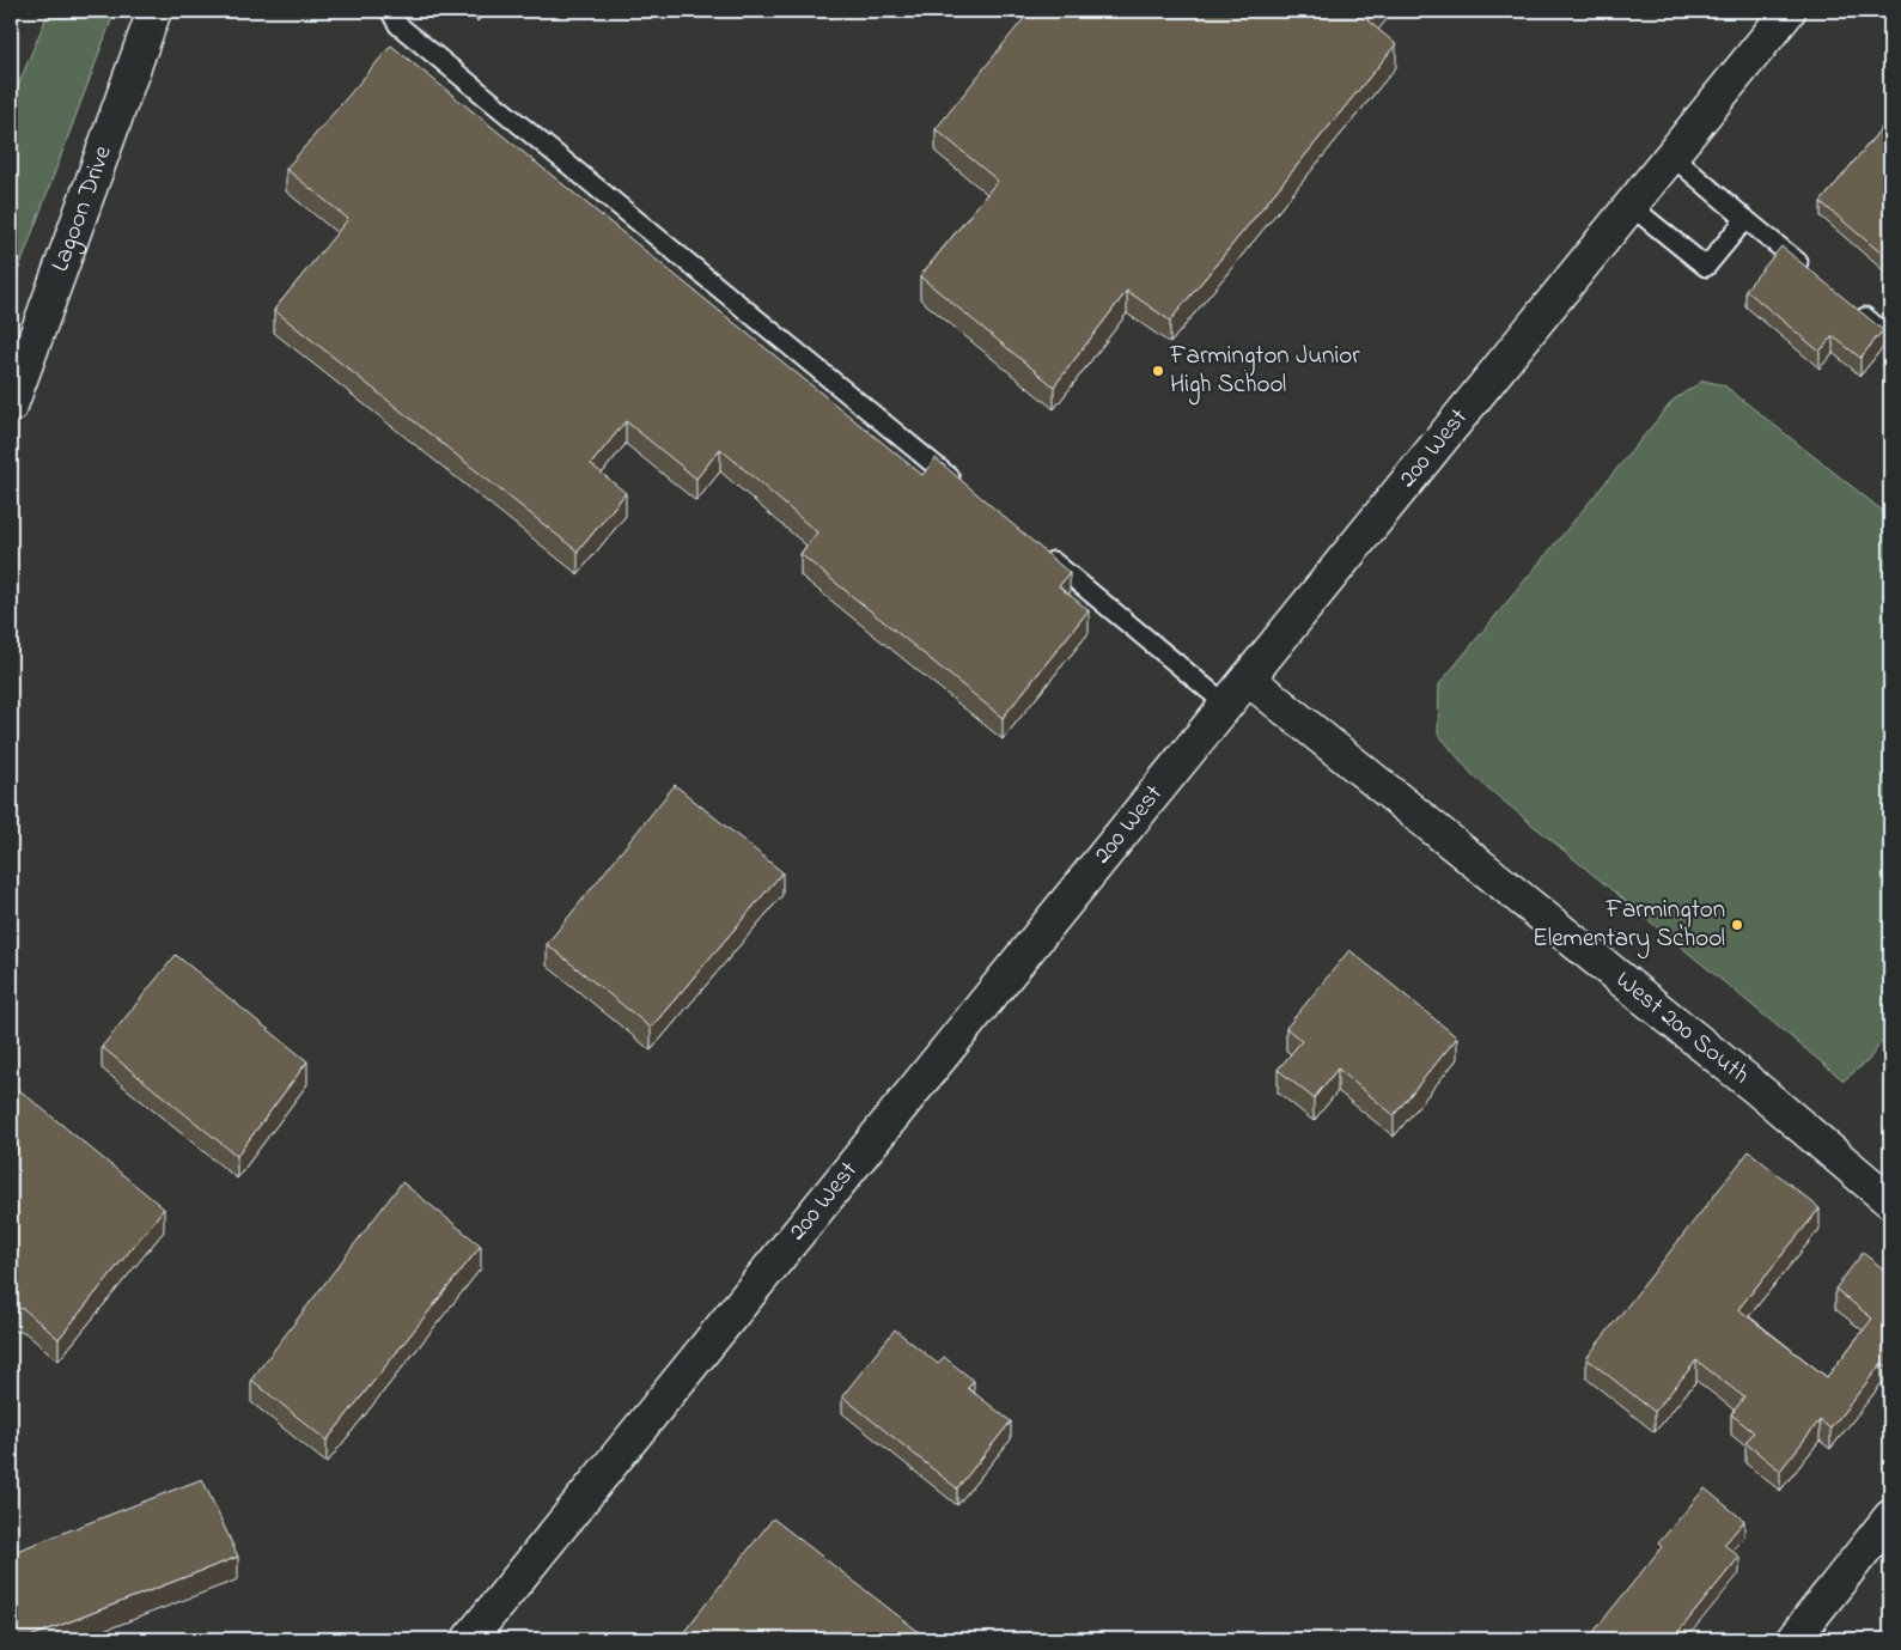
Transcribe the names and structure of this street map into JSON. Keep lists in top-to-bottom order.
{
  "streets": {
    "main road": ["Lagoon Drive", "200 West", "West 200 South"]
  },
  "crossings": [
    ["200 West", "West 200 South"]
  ],
  "places": ["Farmington Junior High School", "Farmington Elementary School"]
}
